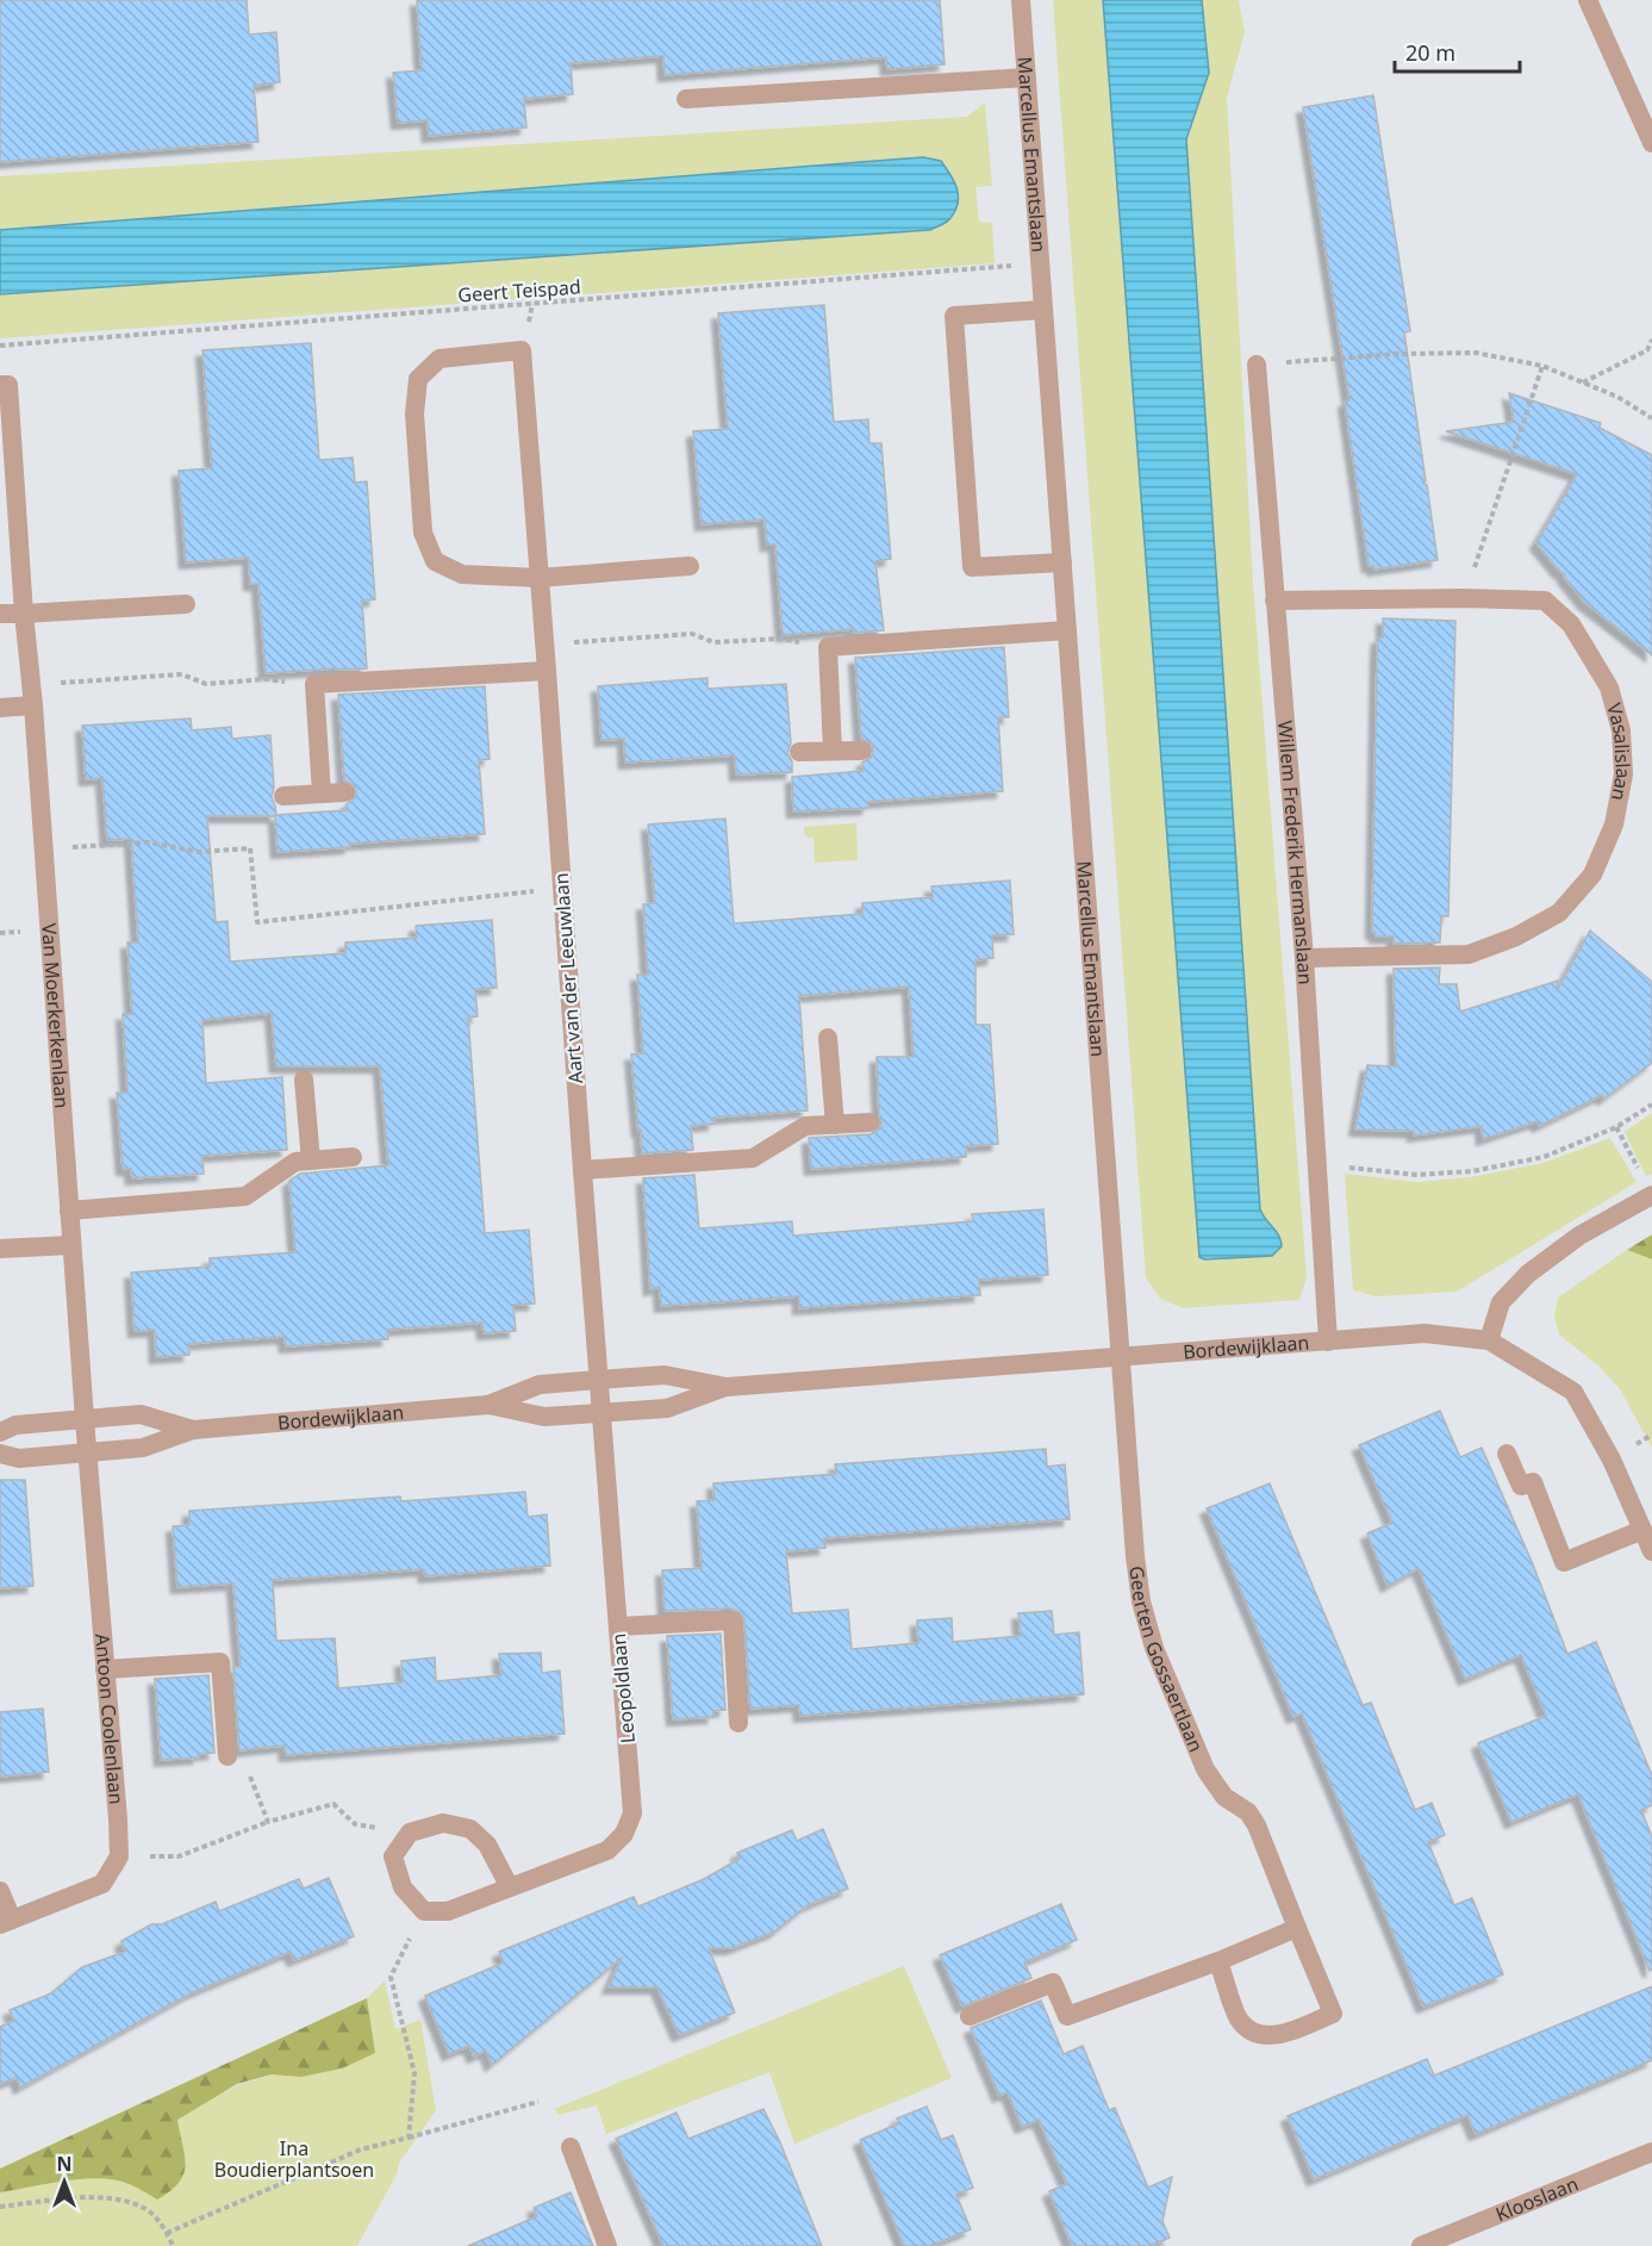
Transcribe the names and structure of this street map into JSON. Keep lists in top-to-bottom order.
{
  "streets": {
    "street": [
      "Marcellus Emantslaan",
      "Vasalislaan",
      "Willem Frederik Hermanslaan",
      "Aart van der Leeuwlaan",
      "Van Moerkerkenlaan",
      "Bordewijklaan",
      "Geerten Gossaertlaan",
      "Leopoldlaan",
      "Antoon Coolenlaan",
      "Klooslaan"
    ],
    "path": ["Geert Teispad"]
  },
  "crossings": [
    ["Marcellus Emantslaan", "Geert Teispad"],
    ["Marcellus Emantslaan", "Bordewijklaan"],
    ["Marcellus Emantslaan", "Geerten Gossaertlaan"],
    ["Vasalislaan", "Willem Frederik Hermanslaan"],
    ["Willem Frederik Hermanslaan", "Bordewijklaan"],
    ["Aart van der Leeuwlaan", "Bordewijklaan"],
    ["Aart van der Leeuwlaan", "Leopoldlaan"],
    ["Van Moerkerkenlaan", "Bordewijklaan"],
    ["Van Moerkerkenlaan", "Antoon Coolenlaan"],
    ["Bordewijklaan", "Geerten Gossaertlaan"],
    ["Bordewijklaan", "Leopoldlaan"],
    ["Bordewijklaan", "Antoon Coolenlaan"]
  ],
  "parks": ["Ina Boudierplantsoen"],
  "scale_bar": "20 m",
  "north": "top"
}
